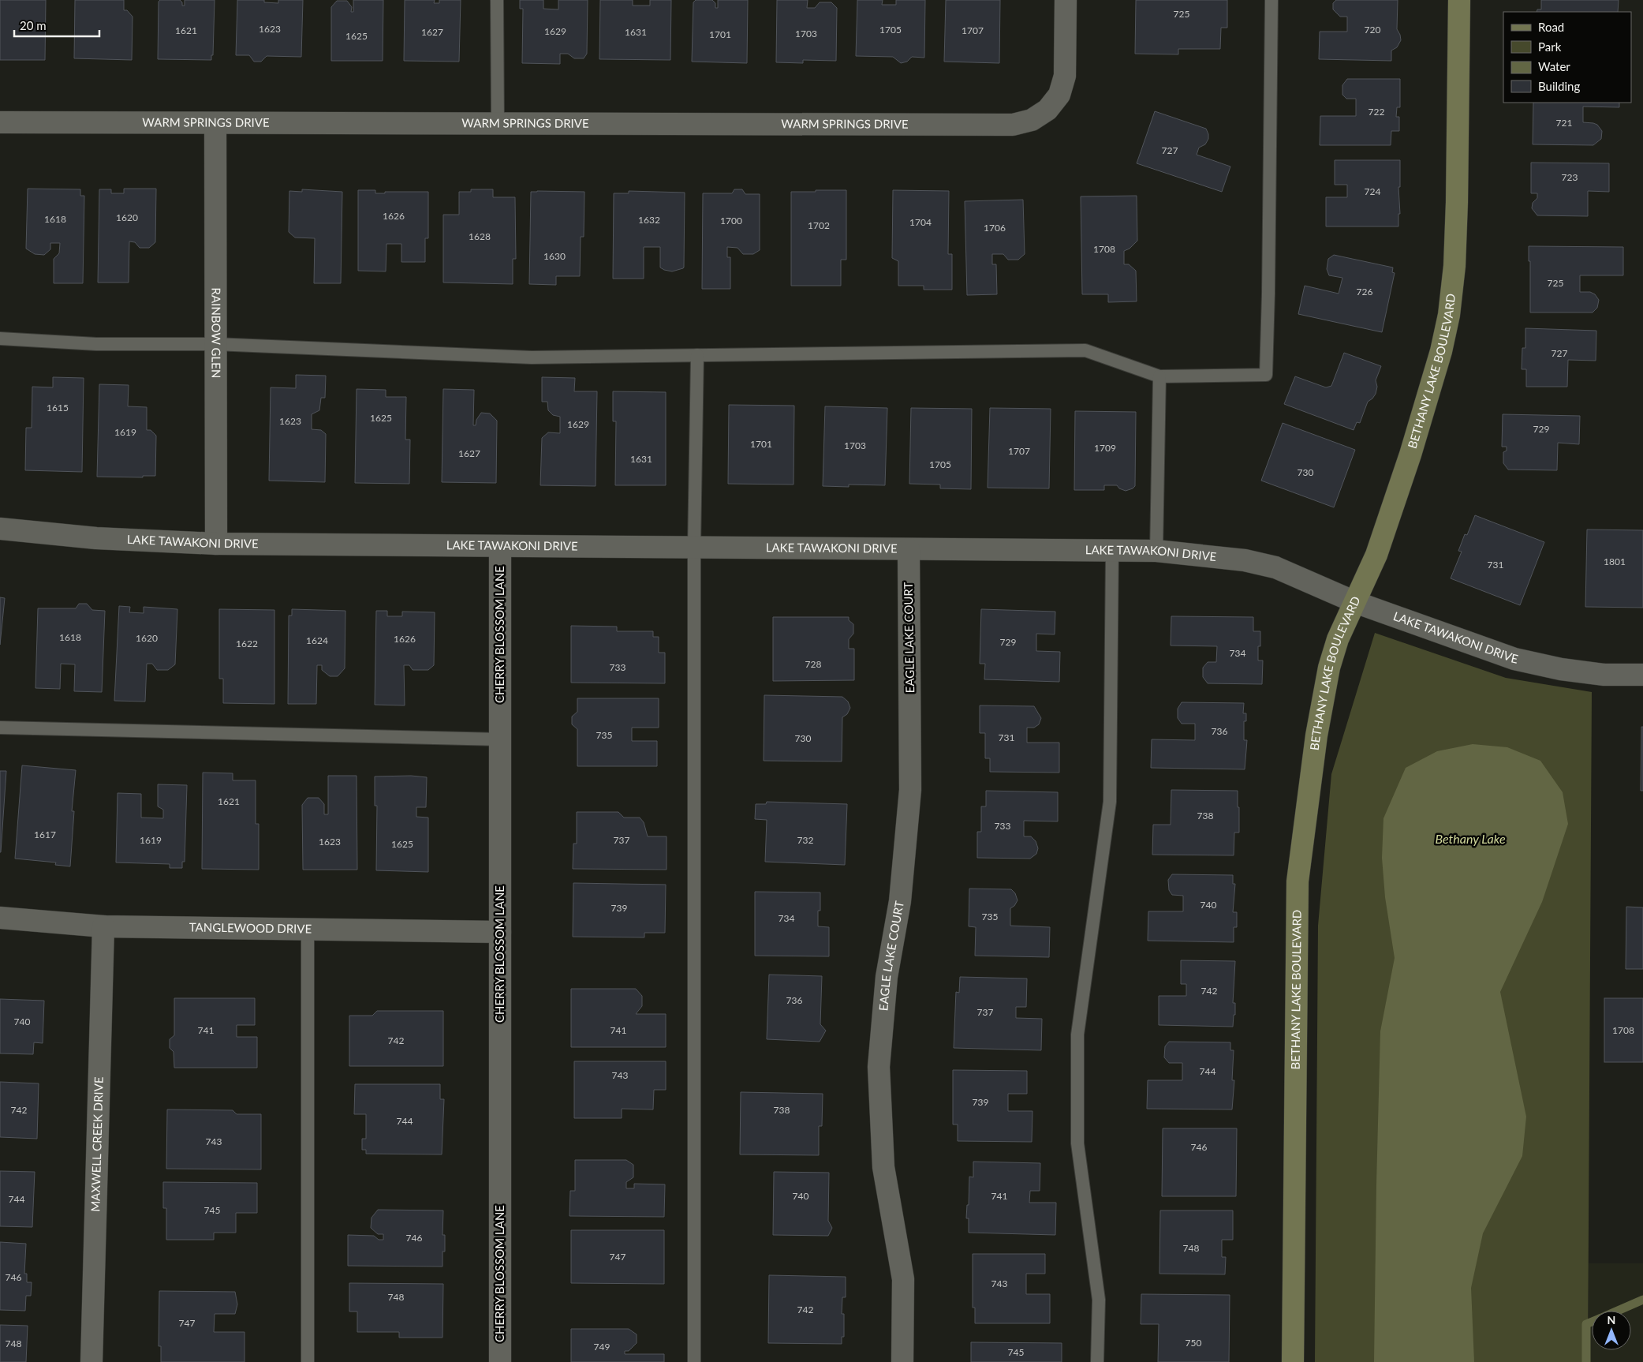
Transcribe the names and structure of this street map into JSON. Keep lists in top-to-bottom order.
{
  "streets": {
    "street": [
      "WARM SPRINGS DRIVE",
      "RAINBOW GLEN",
      "BETHANY LAKE BOULEVARD",
      "LAKE TAWAKONI DRIVE",
      "CHERRY BLOSSOM LANE",
      "EAGLE LAKE COURT",
      "TANGLEWOOD DRIVE",
      "MAXWELL CREEK DRIVE"
    ]
  },
  "crossings": [
    ["WARM SPRINGS DRIVE", "RAINBOW GLEN"],
    ["RAINBOW GLEN", "LAKE TAWAKONI DRIVE"],
    ["BETHANY LAKE BOULEVARD", "LAKE TAWAKONI DRIVE"],
    ["LAKE TAWAKONI DRIVE", "CHERRY BLOSSOM LANE"],
    ["LAKE TAWAKONI DRIVE", "EAGLE LAKE COURT"],
    ["CHERRY BLOSSOM LANE", "TANGLEWOOD DRIVE"],
    ["TANGLEWOOD DRIVE", "MAXWELL CREEK DRIVE"]
  ],
  "water": ["Bethany Lake"],
  "house_numbers": [
    "725",
    "1623",
    "1705",
    "720",
    "1621",
    "1707",
    "1629",
    "1627",
    "1631",
    "1703",
    "1701",
    "1625",
    "722",
    "721",
    "727",
    "723",
    "724",
    "1626",
    "1620",
    "1618",
    "1632",
    "1700",
    "1704",
    "1702",
    "1706",
    "1628",
    "1708",
    "1630",
    "725",
    "726",
    "727",
    "1615",
    "1625",
    "1623",
    "1629",
    "729",
    "1619",
    "1701",
    "1703",
    "1709",
    "1707",
    "1627",
    "1631",
    "1705",
    "730",
    "1801",
    "731",
    "1618",
    "1620",
    "1626",
    "1624",
    "729",
    "1622",
    "734",
    "728",
    "733",
    "736",
    "735",
    "731",
    "730",
    "1621",
    "738",
    "733",
    "1617",
    "1619",
    "737",
    "732",
    "1623",
    "1625",
    "740",
    "739",
    "735",
    "734",
    "742",
    "736",
    "737",
    "740",
    "741",
    "741",
    "1708",
    "742",
    "744",
    "743",
    "739",
    "742",
    "738",
    "744",
    "743",
    "746",
    "740",
    "741",
    "744",
    "745",
    "746",
    "748",
    "747",
    "746",
    "743",
    "748",
    "742",
    "747",
    "750",
    "748",
    "749",
    "745"
  ],
  "legend": [
    "Road",
    "Park",
    "Water",
    "Building"
  ],
  "scale_bar": "20 m",
  "north": "top"
}
